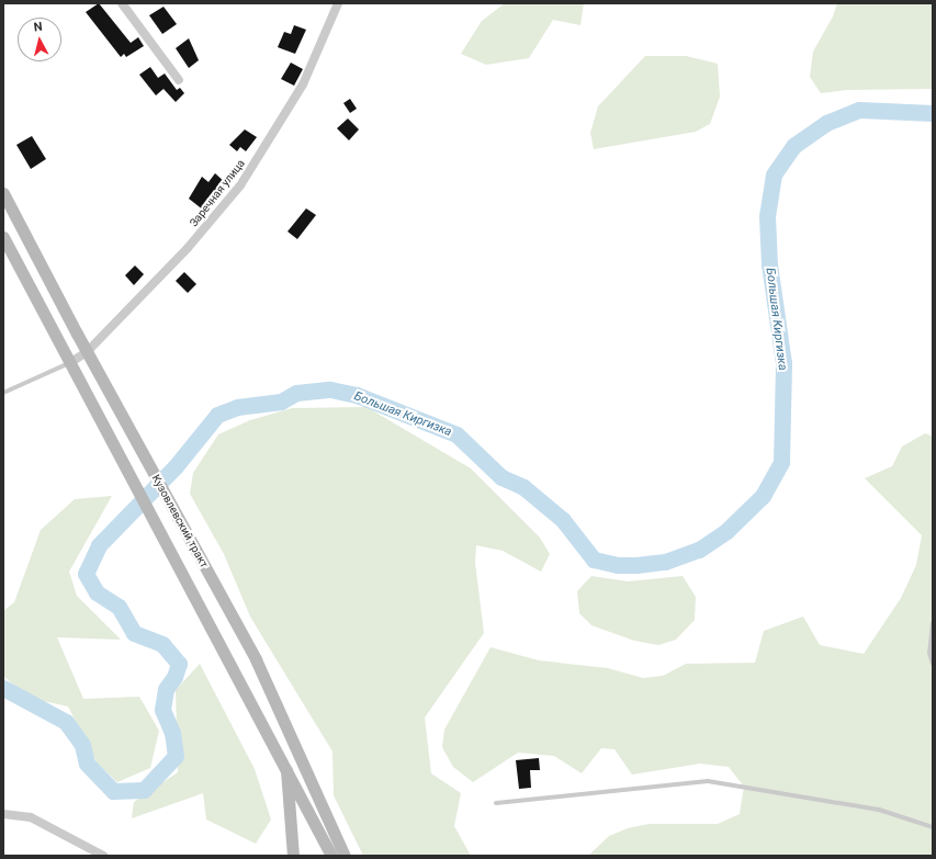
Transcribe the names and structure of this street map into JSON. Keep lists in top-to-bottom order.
{
  "streets": {
    "main road": ["Кузовлевский тракт"],
    "street": ["Заречная улица"]
  },
  "crossings": [
    ["Заречная улица", "Кузовлевский тракт"]
  ],
  "water": ["Большая Киргизка"],
  "north": "top"
}
